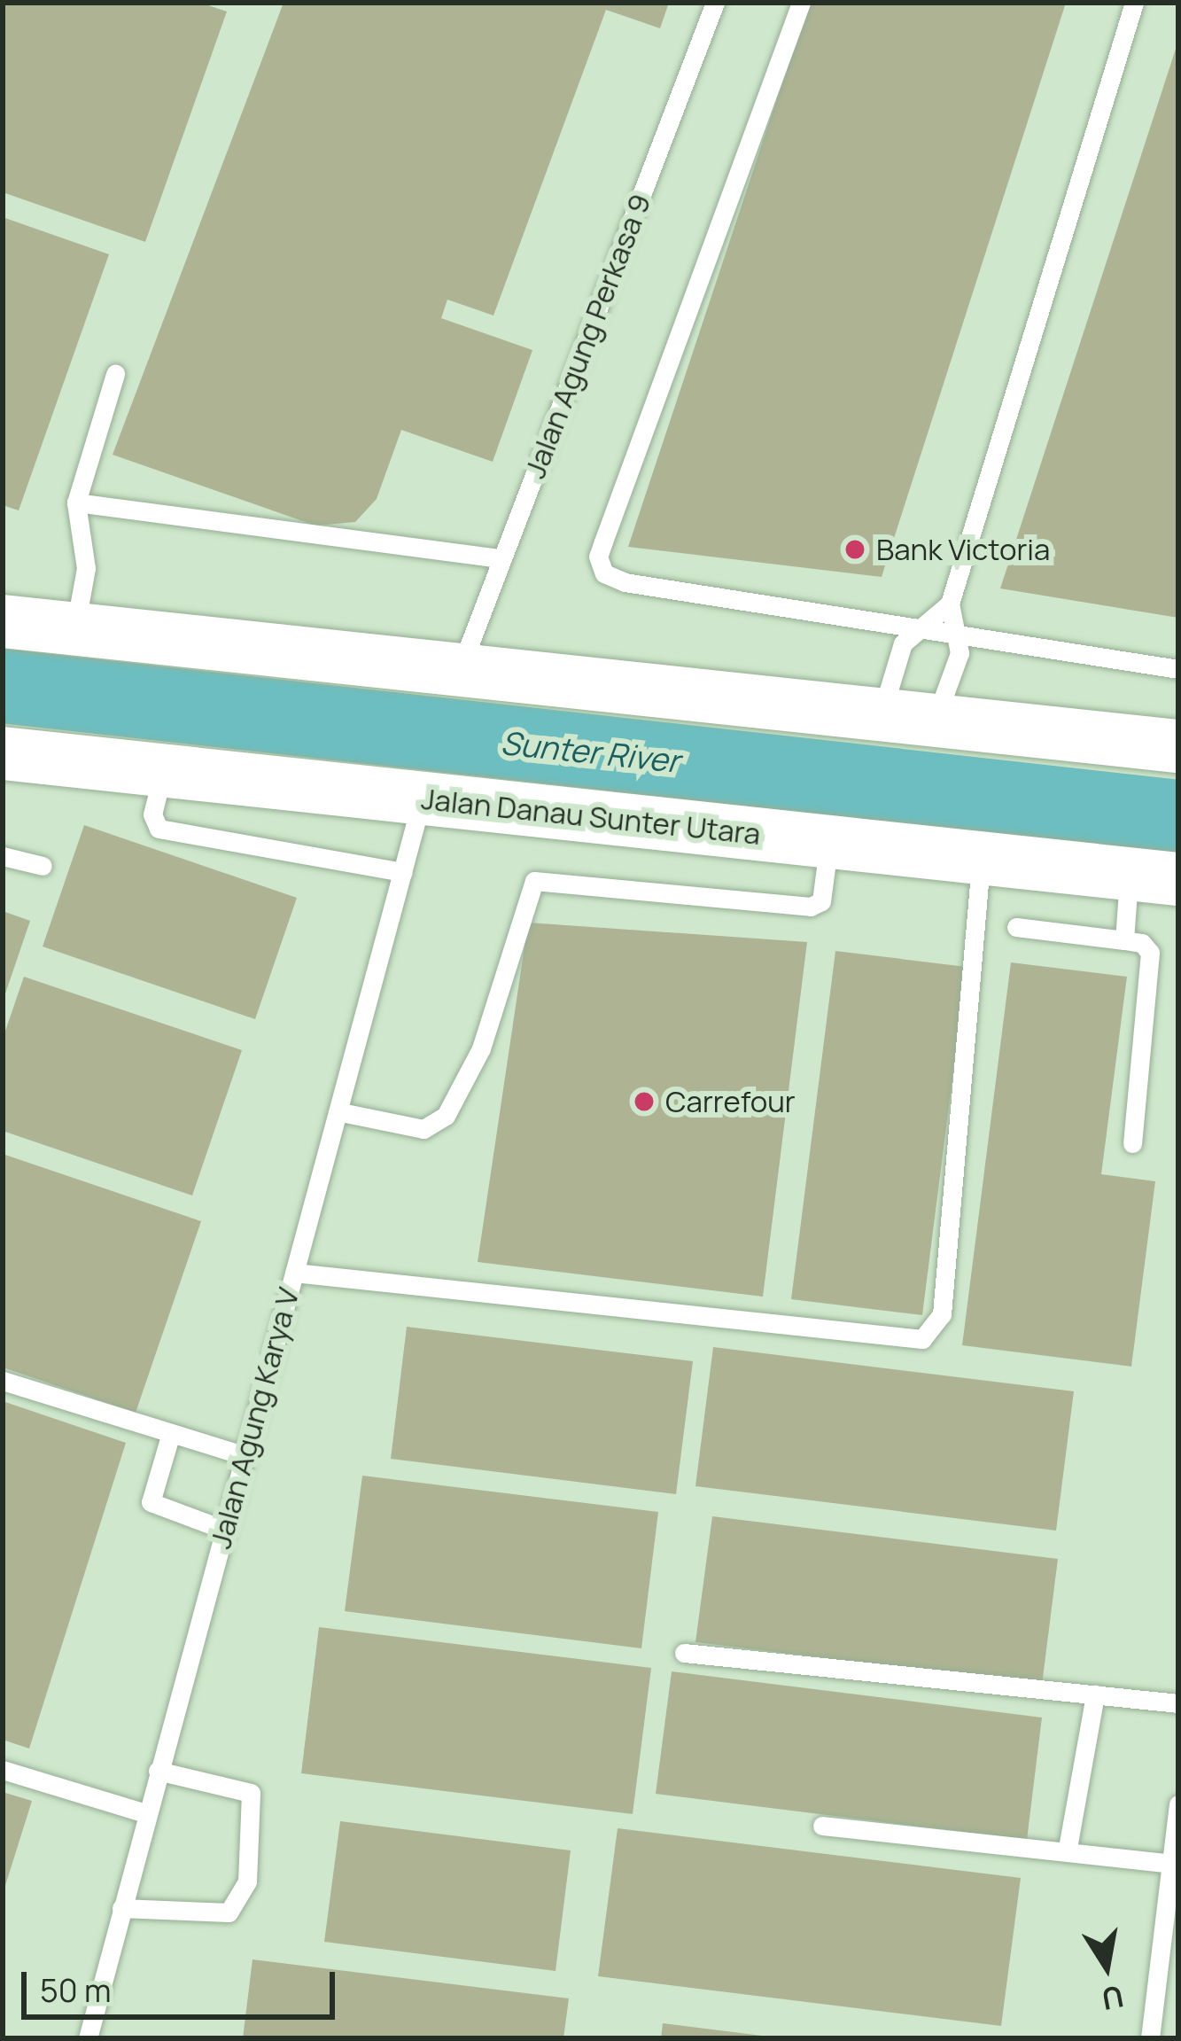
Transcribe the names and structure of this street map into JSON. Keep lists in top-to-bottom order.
{
  "streets": {
    "main road": ["Jalan Danau Sunter Utara"],
    "lane": ["Jalan Agung Perkasa 9", "Jalan Agung Karya V"]
  },
  "crossings": [
    ["Jalan Danau Sunter Utara", "Jalan Agung Karya V"]
  ],
  "water": ["Sunter River"],
  "places": ["Bank Victoria", "Carrefour"],
  "scale_bar": "50 m",
  "north": "bottom"
}
